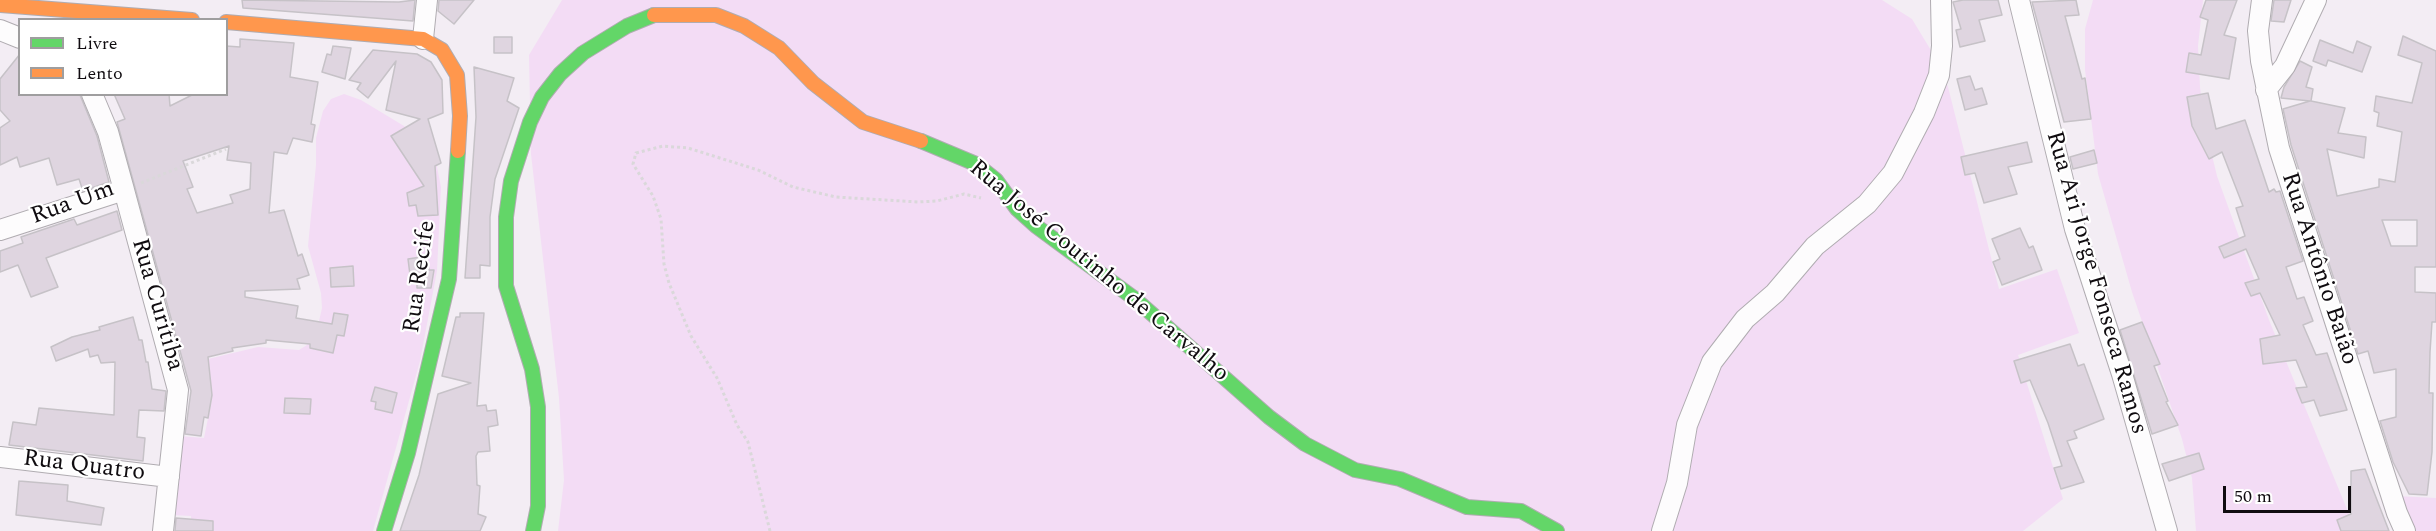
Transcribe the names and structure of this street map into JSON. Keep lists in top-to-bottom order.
{
  "streets": {
    "street": [
      "Rua Um",
      "Rua Antônio Baião",
      "Rua José Coutinho de Carvalho",
      "Rua Recife",
      "Rua Ari Jorge Fonseca Ramos",
      "Rua Curitiba",
      "Rua Quatro"
    ]
  },
  "crossings": [
    ["Rua Um", "Rua Curitiba"],
    ["Rua Curitiba", "Rua Quatro"]
  ],
  "legend": ["Livre", "Lento"],
  "scale_bar": "50 m"
}
